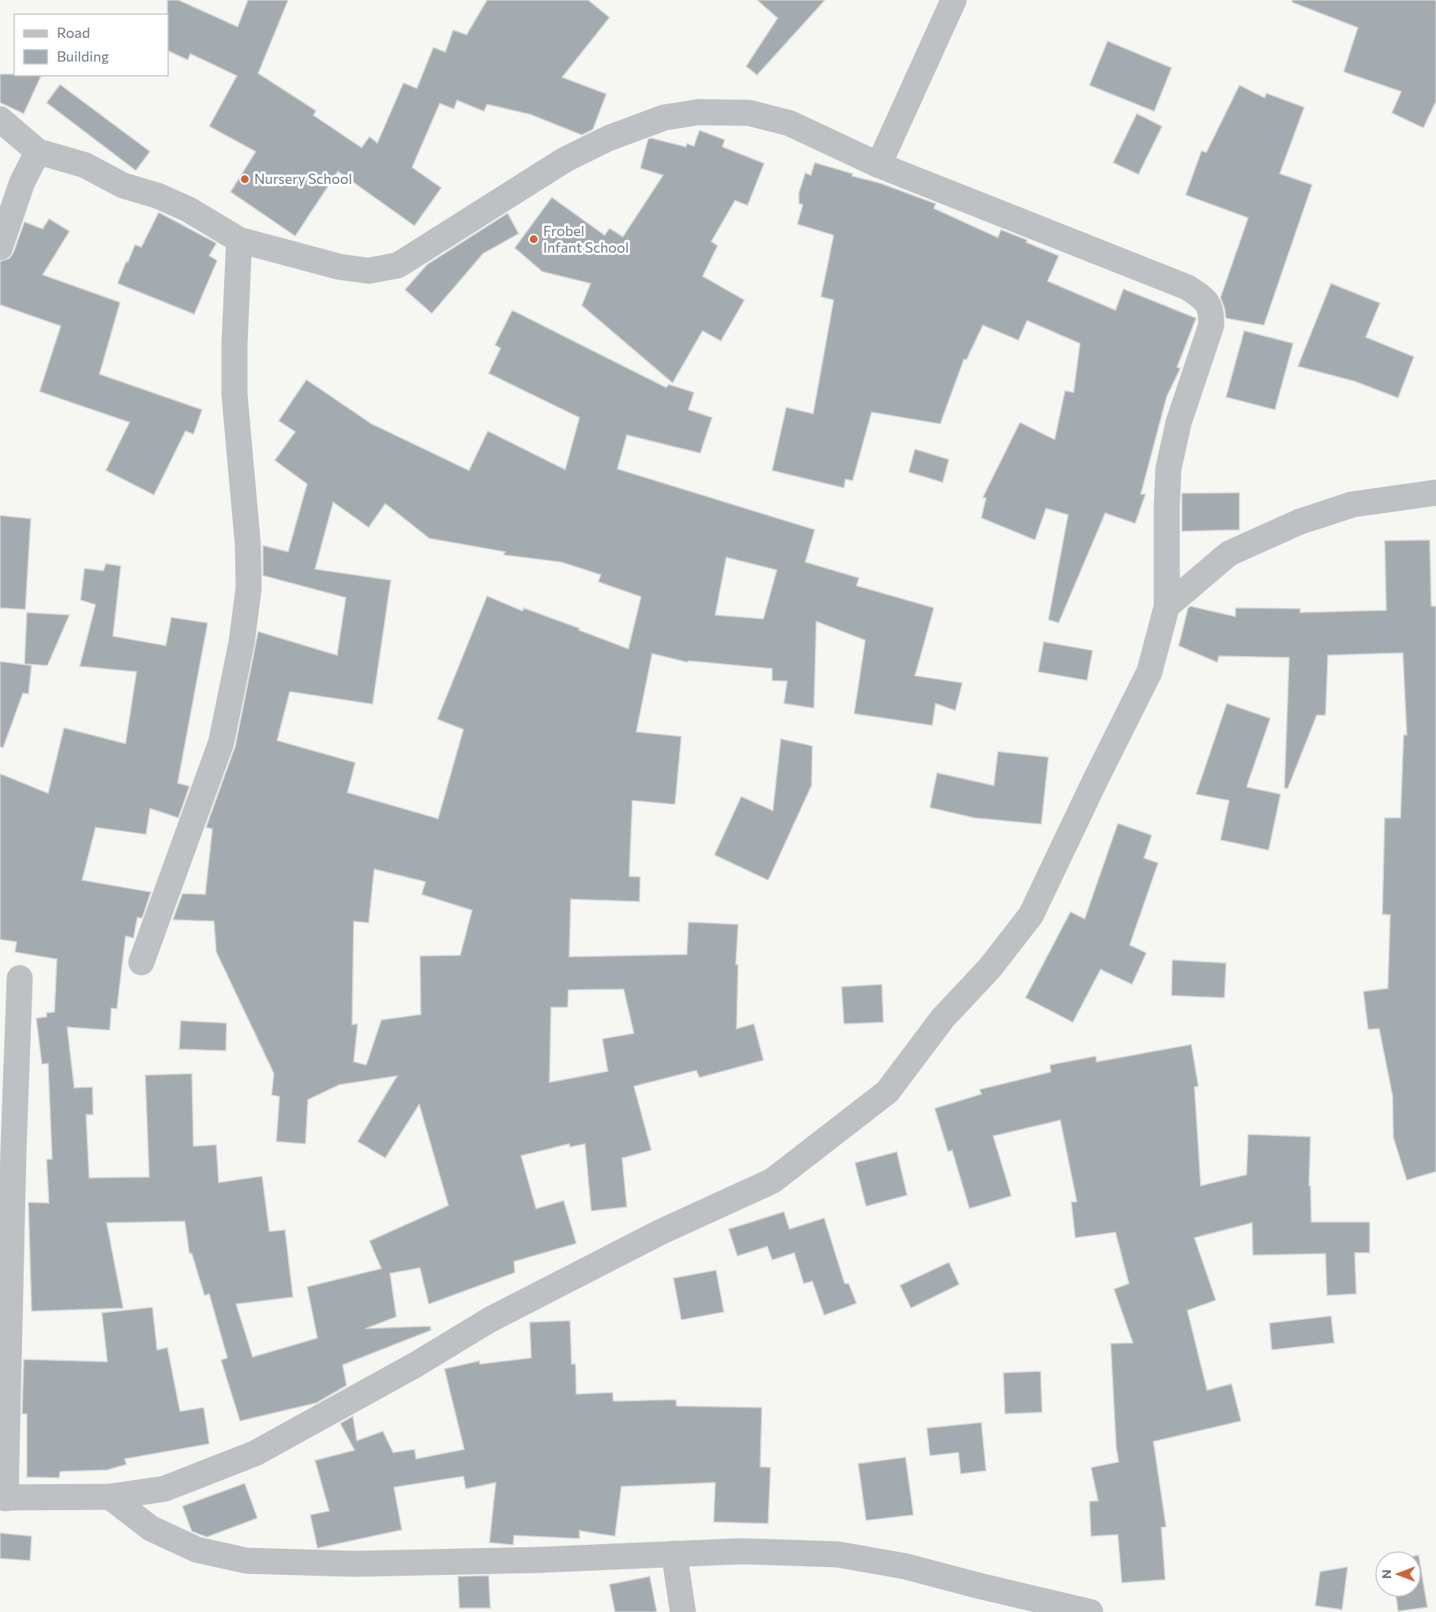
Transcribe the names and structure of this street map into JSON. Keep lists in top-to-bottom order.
{
  "places": ["Nursery School", "Frobel Infant School"],
  "legend": ["Road", "Building"],
  "north": "left"
}
